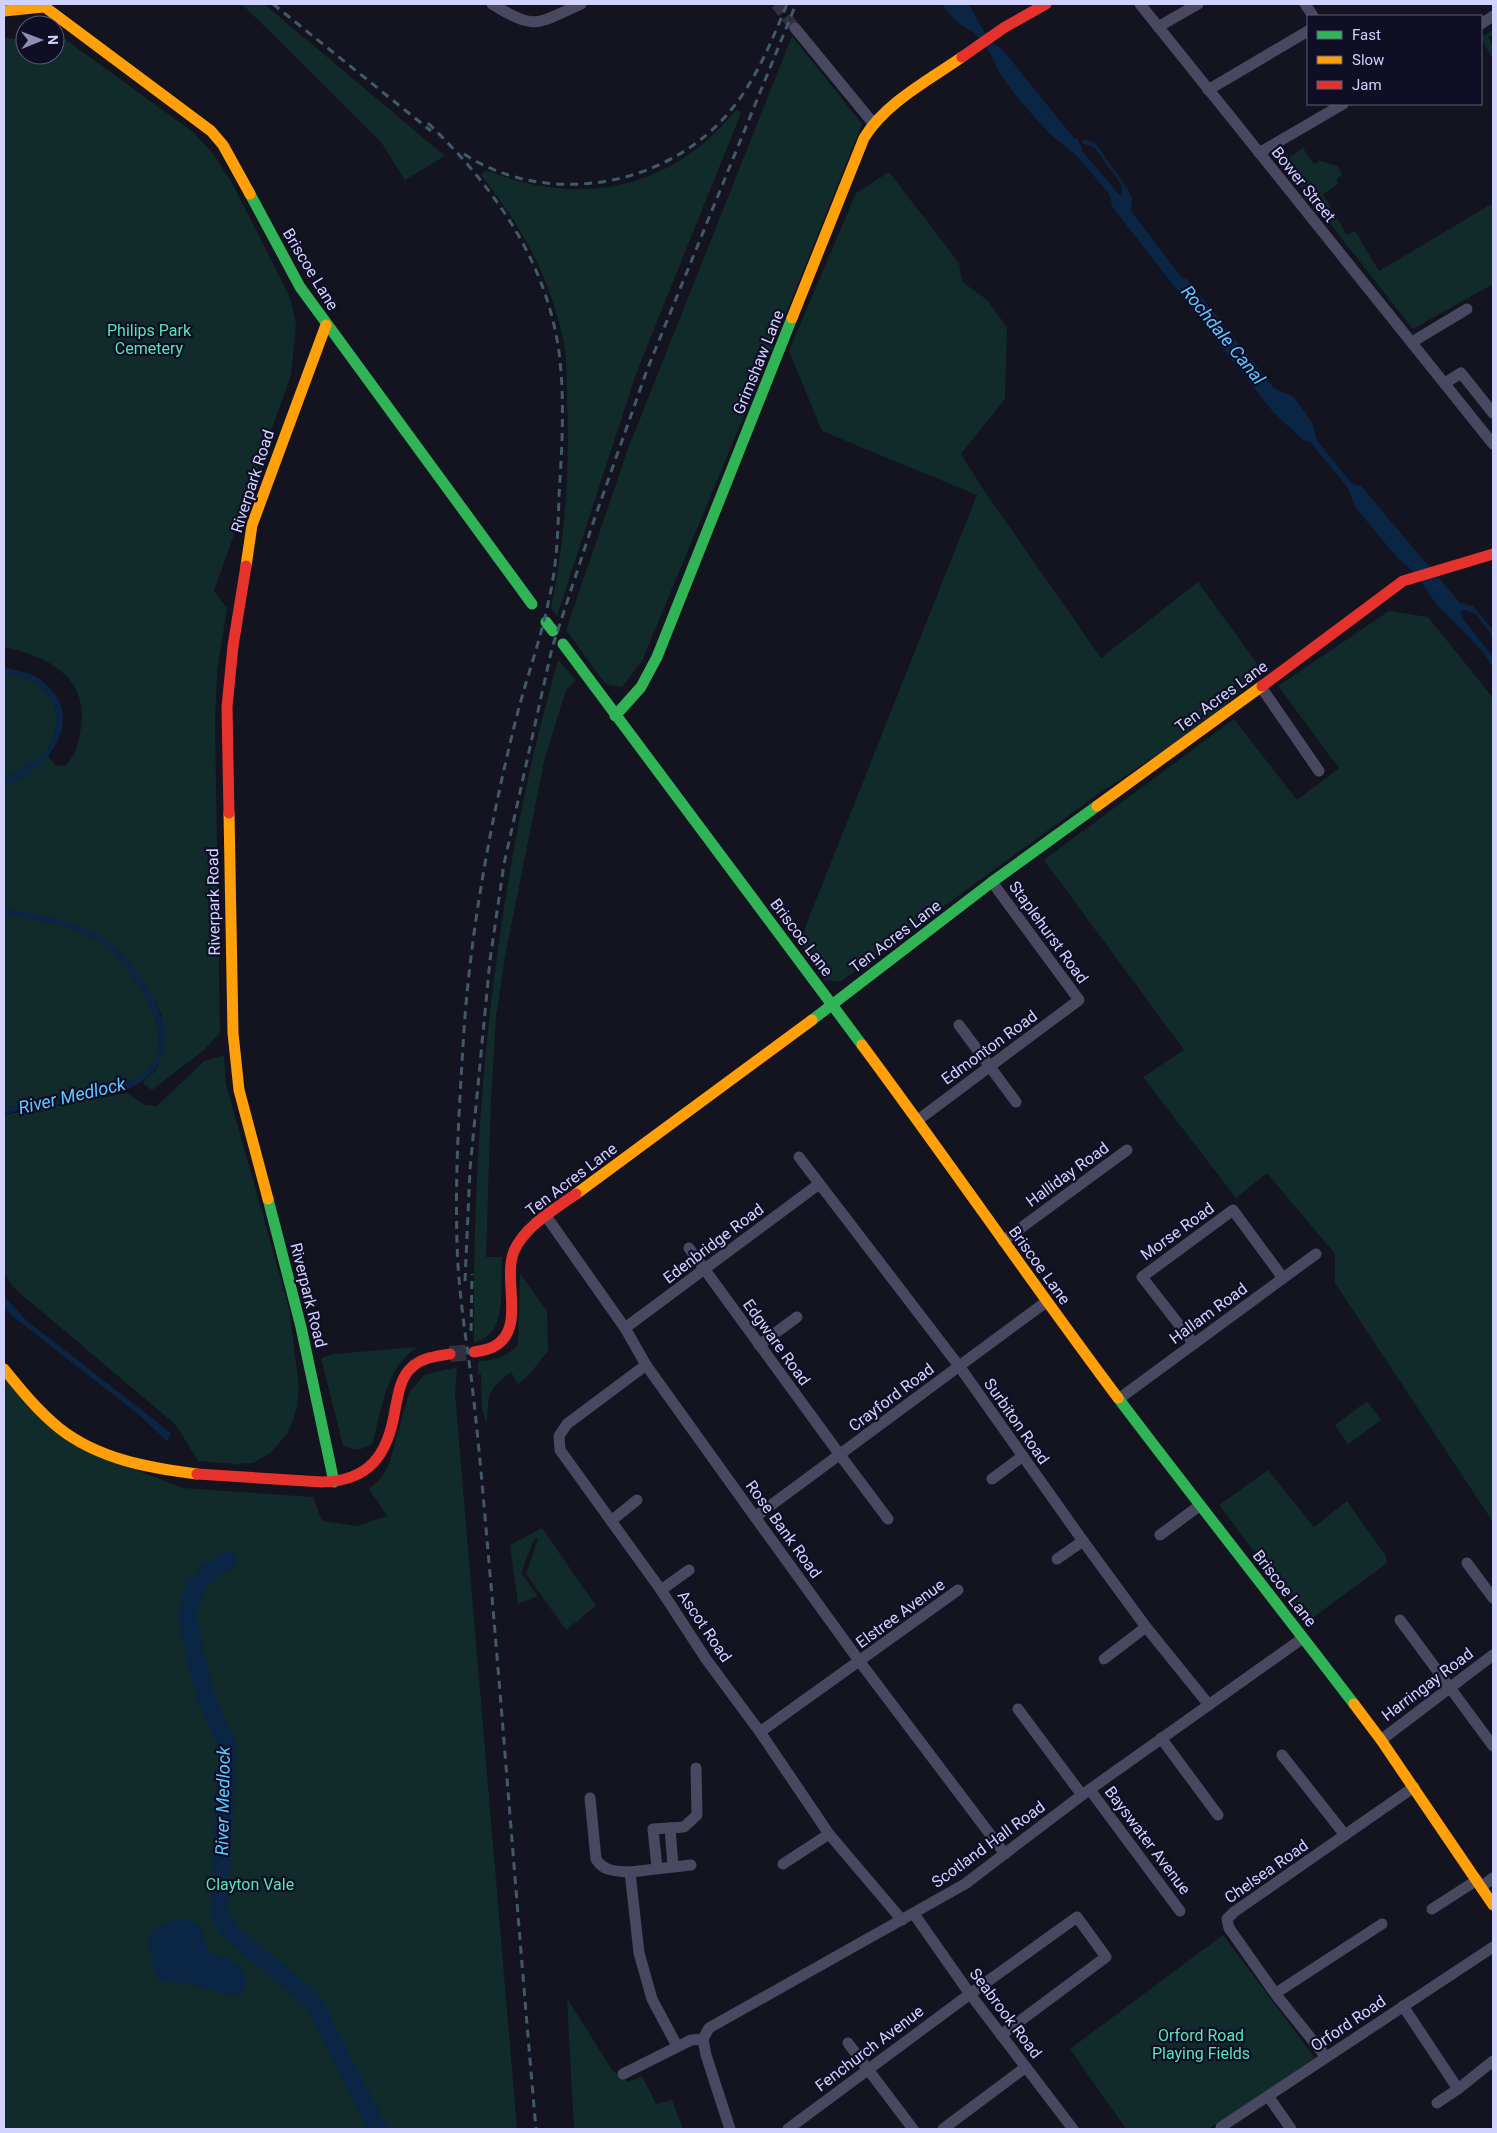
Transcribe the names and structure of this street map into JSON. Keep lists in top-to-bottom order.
{
  "streets": {
    "street": [
      "Bower Street",
      "Briscoe Lane",
      "Grimshaw Lane",
      "Riverpark Road",
      "Ten Acres Lane",
      "Staplehurst Road",
      "Edmonton Road",
      "Halliday Road",
      "Morse Road",
      "Edenbridge Road",
      "Hallam Road",
      "Edgware Road",
      "Crayford Road",
      "Surbiton Road",
      "Rose Bank Road",
      "Elstree Avenue",
      "Ascot Road",
      "Harringay Road",
      "Bayswater Avenue",
      "Scotland Hall Road",
      "Chelsea Road",
      "Seabrook Road",
      "Orford Road",
      "Fenchurch Avenue"
    ]
  },
  "crossings": [
    ["Briscoe Lane", "Grimshaw Lane"],
    ["Briscoe Lane", "Riverpark Road"],
    ["Briscoe Lane", "Ten Acres Lane"],
    ["Briscoe Lane", "Edmonton Road"],
    ["Briscoe Lane", "Halliday Road"],
    ["Briscoe Lane", "Hallam Road"],
    ["Briscoe Lane", "Crayford Road"],
    ["Briscoe Lane", "Harringay Road"],
    ["Briscoe Lane", "Scotland Hall Road"],
    ["Briscoe Lane", "Chelsea Road"],
    ["Ten Acres Lane", "Staplehurst Road"],
    ["Ten Acres Lane", "Rose Bank Road"],
    ["Staplehurst Road", "Edmonton Road"],
    ["Morse Road", "Hallam Road"],
    ["Edenbridge Road", "Edgware Road"],
    ["Edenbridge Road", "Surbiton Road"],
    ["Edenbridge Road", "Rose Bank Road"],
    ["Edgware Road", "Crayford Road"],
    ["Crayford Road", "Surbiton Road"],
    ["Crayford Road", "Rose Bank Road"],
    ["Surbiton Road", "Scotland Hall Road"],
    ["Rose Bank Road", "Elstree Avenue"],
    ["Rose Bank Road", "Ascot Road"],
    ["Rose Bank Road", "Scotland Hall Road"],
    ["Elstree Avenue", "Ascot Road"],
    ["Ascot Road", "Scotland Hall Road"],
    ["Bayswater Avenue", "Scotland Hall Road"],
    ["Scotland Hall Road", "Seabrook Road"],
    ["Chelsea Road", "Orford Road"],
    ["Seabrook Road", "Fenchurch Avenue"]
  ],
  "water": ["Rochdale Canal", "River Medlock"],
  "parks": ["Philips Park Cemetery", "Clayton Vale", "Orford Road Playing Fields"],
  "legend": ["Fast", "Slow", "Jam"],
  "north": "right"
}
